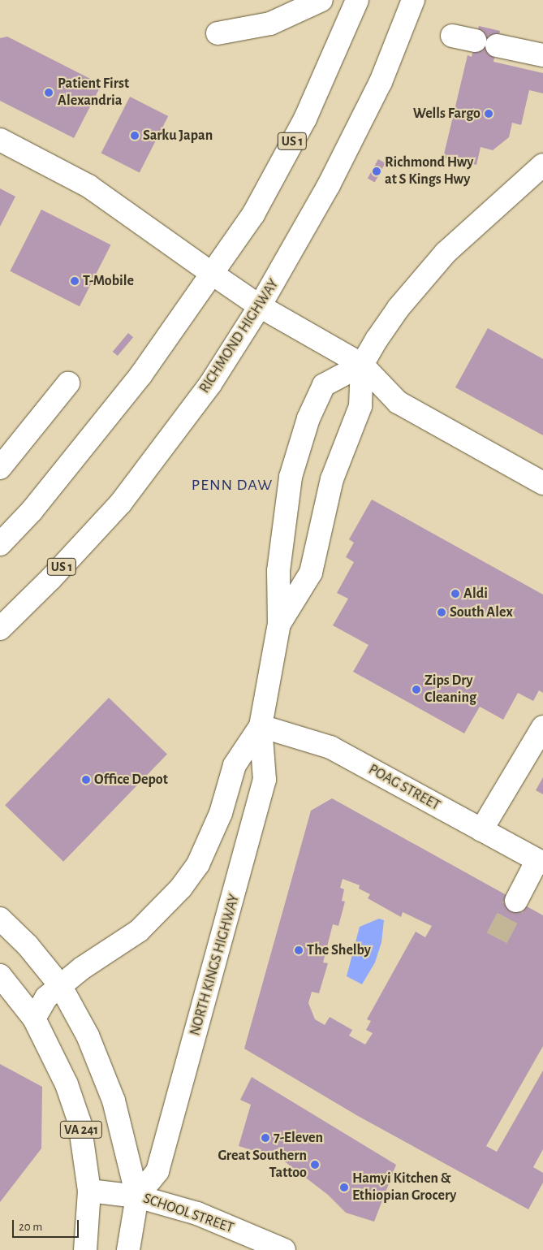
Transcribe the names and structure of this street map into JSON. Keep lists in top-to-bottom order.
{
  "streets": {
    "main road": [
      "US 1",
      "RICHMOND HIGHWAY",
      "POAG STREET",
      "NORTH KINGS HIGHWAY",
      "VA 241",
      "SCHOOL STREET"
    ]
  },
  "crossings": [
    ["POAG STREET", "NORTH KINGS HIGHWAY"],
    ["NORTH KINGS HIGHWAY", "VA 241"],
    ["NORTH KINGS HIGHWAY", "SCHOOL STREET"],
    ["VA 241", "SCHOOL STREET"]
  ],
  "districts": ["PENN DAW"],
  "places": [
    "Patient First Alexandria",
    "Wells Fargo",
    "Sarku Japan",
    "Richmond Hwy at S Kings Hwy",
    "T-Mobile",
    "Aldi",
    "South Alex",
    "Zips Dry Cleaning",
    "Office Depot",
    "The Shelby",
    "7-Eleven",
    "Great Southern Tattoo",
    "Hamyi Kitchen & Ethiopian Grocery"
  ],
  "scale_bar": "20 m"
}
